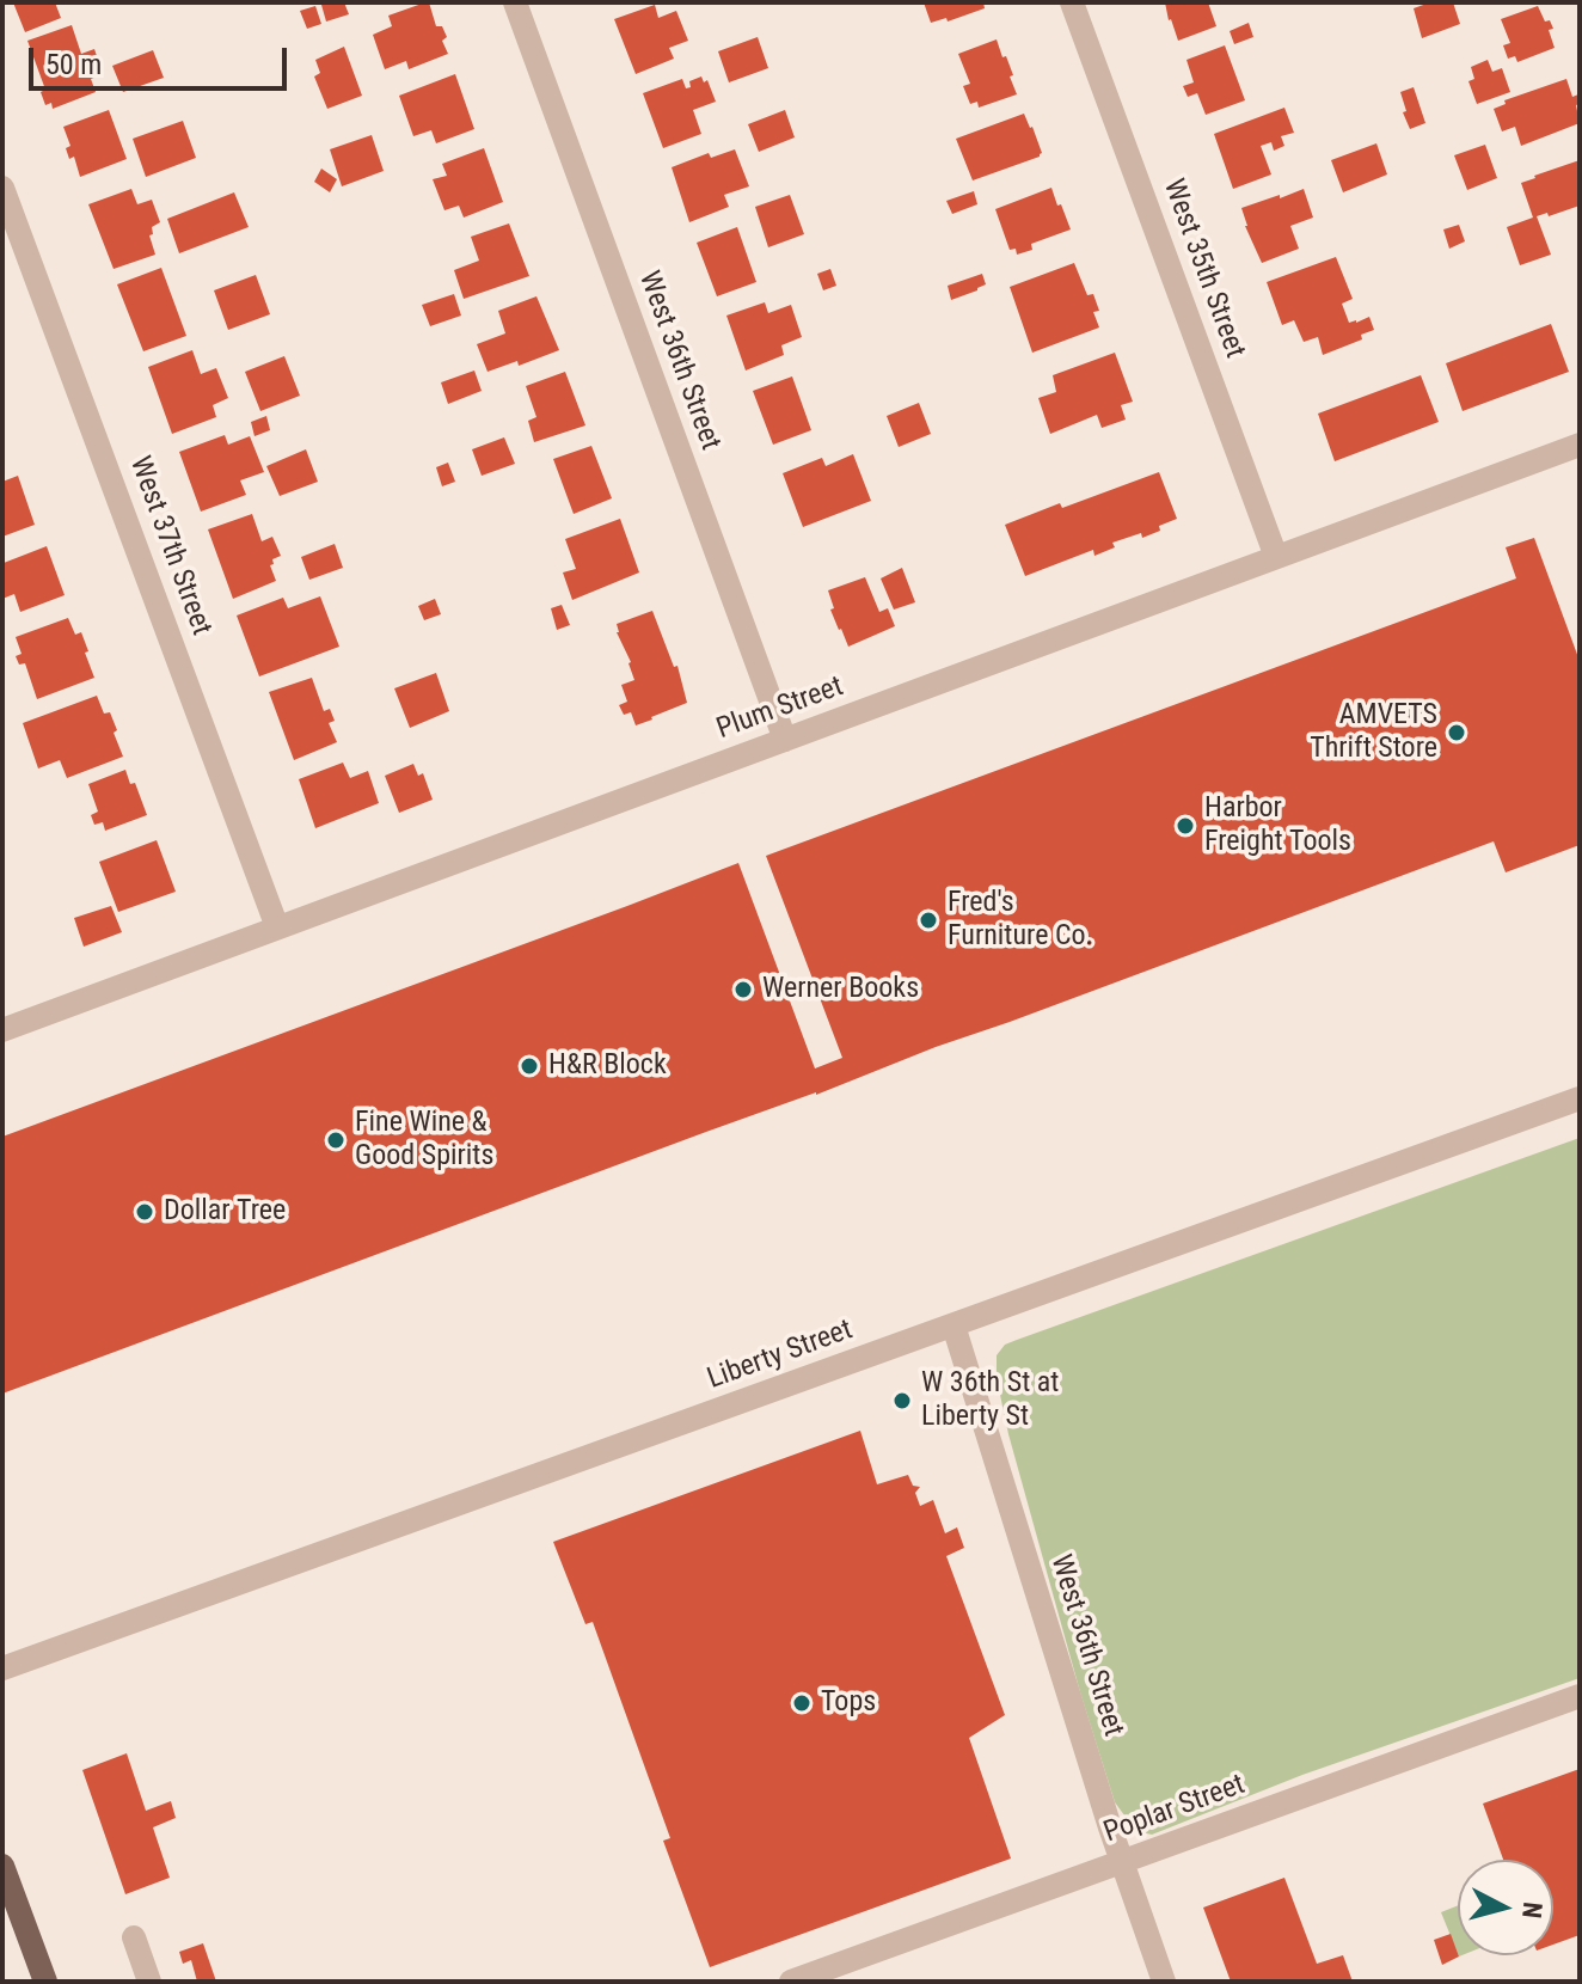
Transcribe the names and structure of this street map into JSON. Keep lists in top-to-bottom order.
{
  "streets": {
    "street": [
      "West 35th Street",
      "West 36th Street",
      "West 37th Street",
      "Plum Street",
      "Liberty Street",
      "Poplar Street"
    ]
  },
  "crossings": [
    ["West 35th Street", "Plum Street"],
    ["West 36th Street", "Plum Street"],
    ["West 36th Street", "Liberty Street"],
    ["West 36th Street", "Poplar Street"],
    ["West 37th Street", "Plum Street"]
  ],
  "places": [
    "AMVETS Thrift Store",
    "Harbor Freight Tools",
    "Fred's Furniture Co.",
    "Werner Books",
    "H&R Block",
    "Fine Wine & Good Spirits",
    "Dollar Tree",
    "W 36th St at Liberty St",
    "Tops"
  ],
  "scale_bar": "50 m",
  "north": "right"
}
